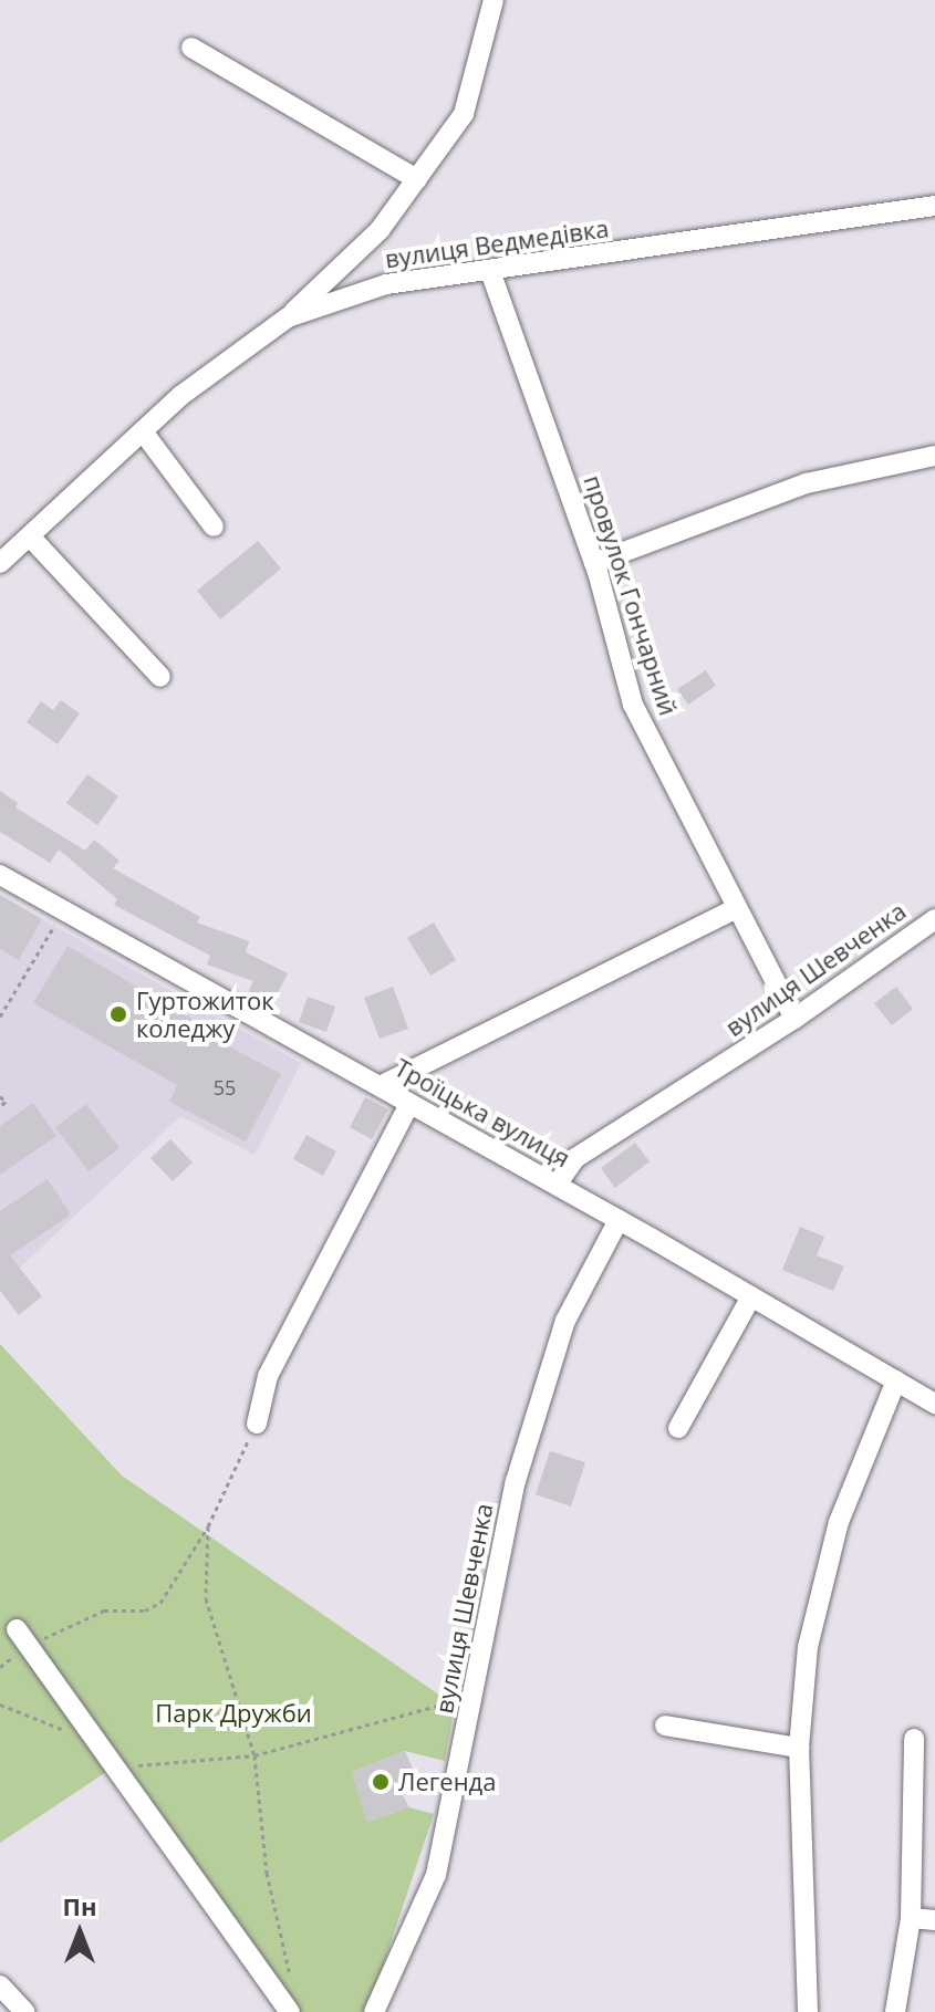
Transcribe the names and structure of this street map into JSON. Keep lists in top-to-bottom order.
{
  "streets": {
    "street": [
      "вулиця Ведмедівка",
      "провулок Гончарний",
      "вулиця Шевченка",
      "Троїцька вулиця"
    ]
  },
  "crossings": [
    ["вулиця Ведмедівка", "провулок Гончарний"],
    ["провулок Гончарний", "вулиця Шевченка"],
    ["вулиця Шевченка", "Троїцька вулиця"]
  ],
  "parks": ["Парк Дружби"],
  "places": ["Гуртожиток коледжу", "Легенда"],
  "house_numbers": ["55"],
  "north": "top"
}
